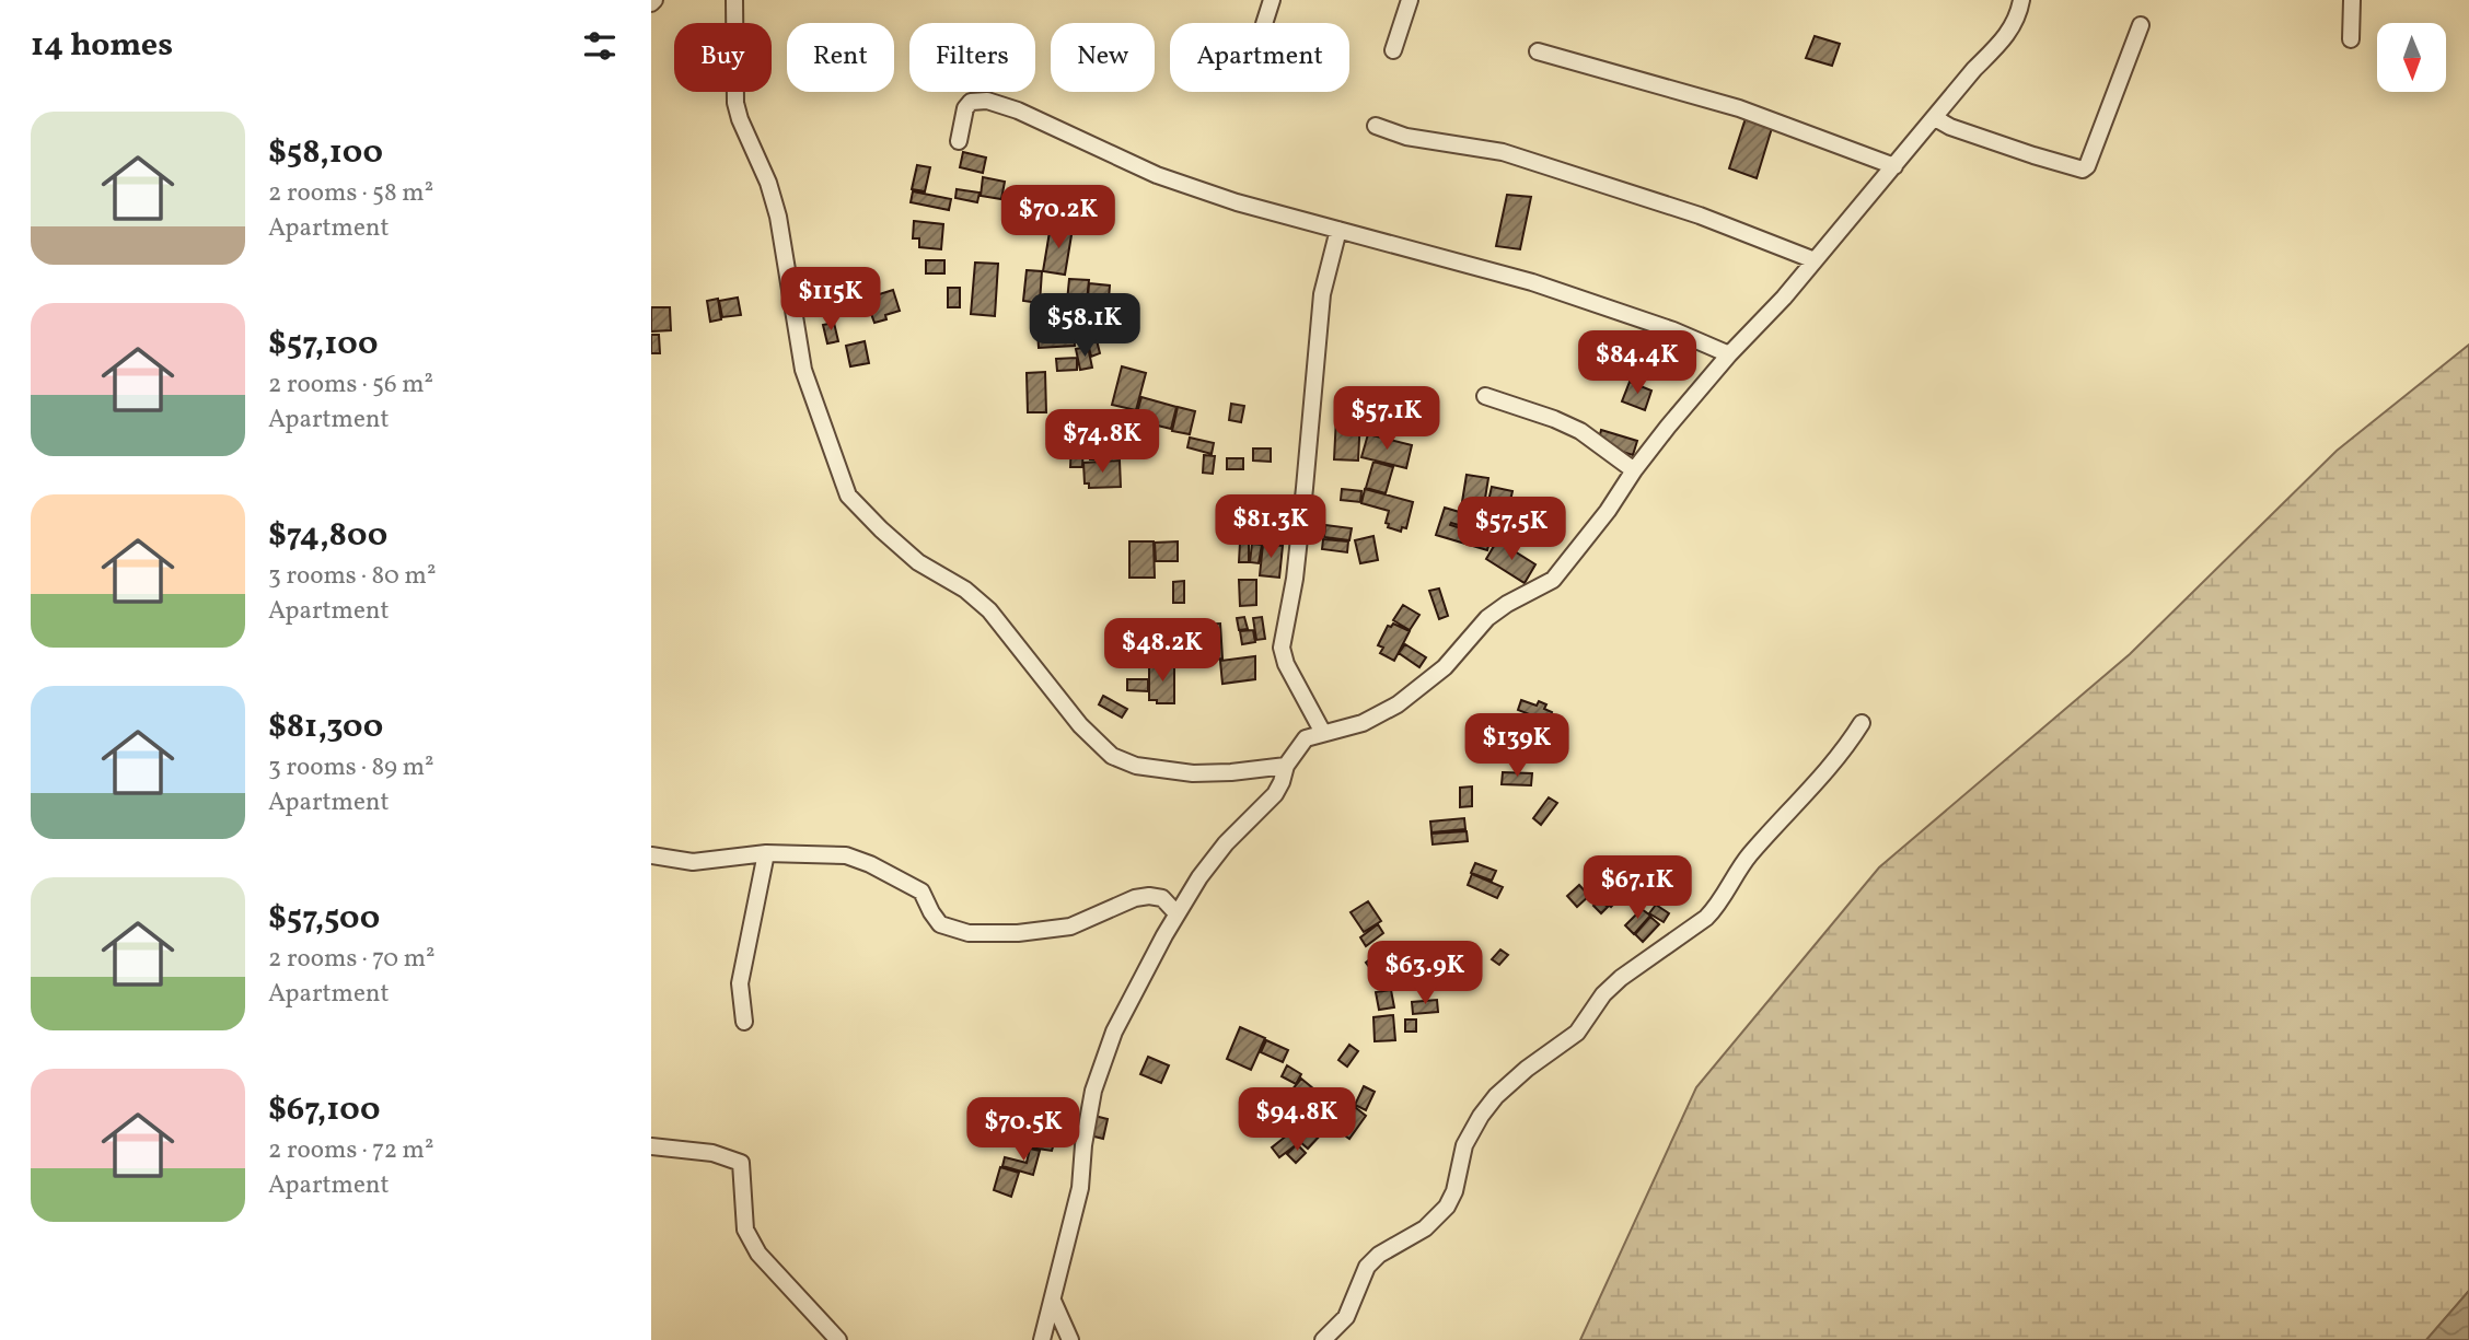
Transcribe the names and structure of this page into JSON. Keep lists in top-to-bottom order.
{
  "north": "bottom",
  "page": {
    "heading": "14 homes",
    "chip": [
      "Buy",
      "Rent",
      "Filters",
      "New",
      "Apartment"
    ],
    "list": [
      {
        "name": "$58,100",
        "note": "2 rooms · 58 m² · Apartment"
      },
      {
        "name": "$57,100",
        "note": "2 rooms · 56 m² · Apartment"
      },
      {
        "name": "$74,800",
        "note": "3 rooms · 80 m² · Apartment"
      },
      {
        "name": "$81,300",
        "note": "3 rooms · 89 m² · Apartment"
      },
      {
        "name": "$57,500",
        "note": "2 rooms · 70 m² · Apartment"
      },
      {
        "name": "$67,100",
        "note": "2 rooms · 72 m² · Apartment"
      }
    ],
    "price": [
      "$70.2K",
      "$115K",
      "$58.1K",
      "$84.4K",
      "$57.1K",
      "$74.8K",
      "$81.3K",
      "$57.5K",
      "$48.2K",
      "$139K",
      "$67.1K",
      "$63.9K",
      "$94.8K",
      "$70.5K"
    ]
  }
}
